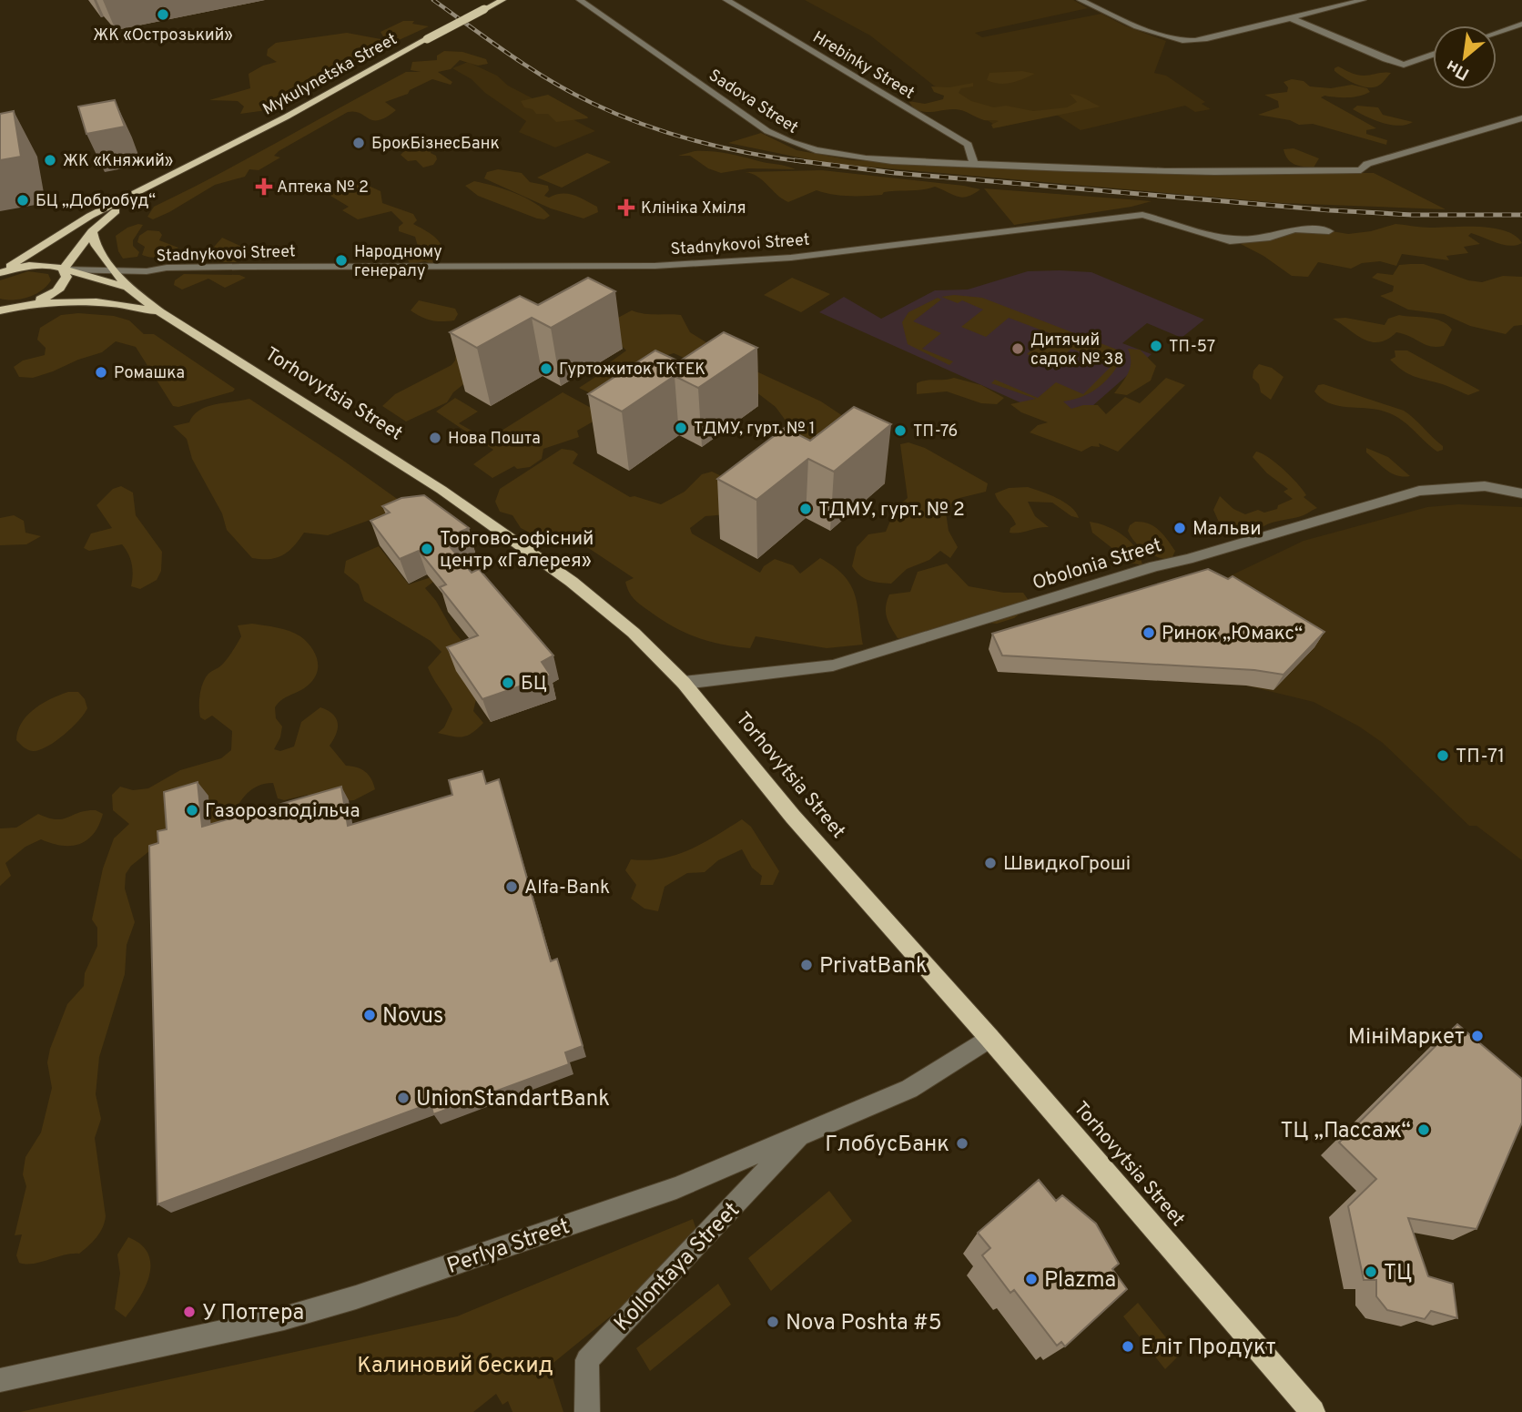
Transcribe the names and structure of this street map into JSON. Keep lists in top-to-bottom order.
{
  "streets": {
    "main road": ["Mykulynetska Street", "Torhovytsia Street"],
    "street": [
      "Hrebinky Street",
      "Sadova Street",
      "Stadnykovoi Street",
      "Obolonia Street",
      "Perlya Street",
      "Kollontaya Street"
    ]
  },
  "crossings": [
    ["Hrebinky Street", "Sadova Street"],
    ["Mykulynetska Street", "Stadnykovoi Street"],
    ["Torhovytsia Street", "Obolonia Street"],
    ["Torhovytsia Street", "Perlya Street"],
    ["Perlya Street", "Kollontaya Street"]
  ],
  "parks": ["Калиновий бескид"],
  "places": {
    "other": [
      "ЖК «Острозький»",
      "БрокБізнесБанк",
      "ЖК «Княжий»",
      "БЦ „Добробуд“",
      "Народному генералу",
      "ТП-57",
      "Дитячий садок № 38",
      "Гуртожиток TKTEK",
      "Ромашка",
      "ТДМУ, гурт. № 1",
      "ТП-76",
      "Нова Пошта",
      "ТДМУ, гурт. № 2",
      "Мальви",
      "Торгово-офісний центр «Галерея»",
      "Ринок „Юмакс“",
      "БЦ",
      "ТП-71",
      "Газорозподільча",
      "ШвидкоГроші",
      "Alfa-Bank",
      "PrivatBank",
      "Novus",
      "МініМаркет",
      "UnionStandartBank",
      "ТЦ „Пассаж“",
      "ГлобусБанк",
      "ТЦ",
      "Plazma",
      "У Поттера",
      "Nova Poshta #5",
      "Еліт Продукт"
    ],
    "health": ["Аптека № 2", "Клініка Хміля"]
  },
  "north": "bottom left"
}
